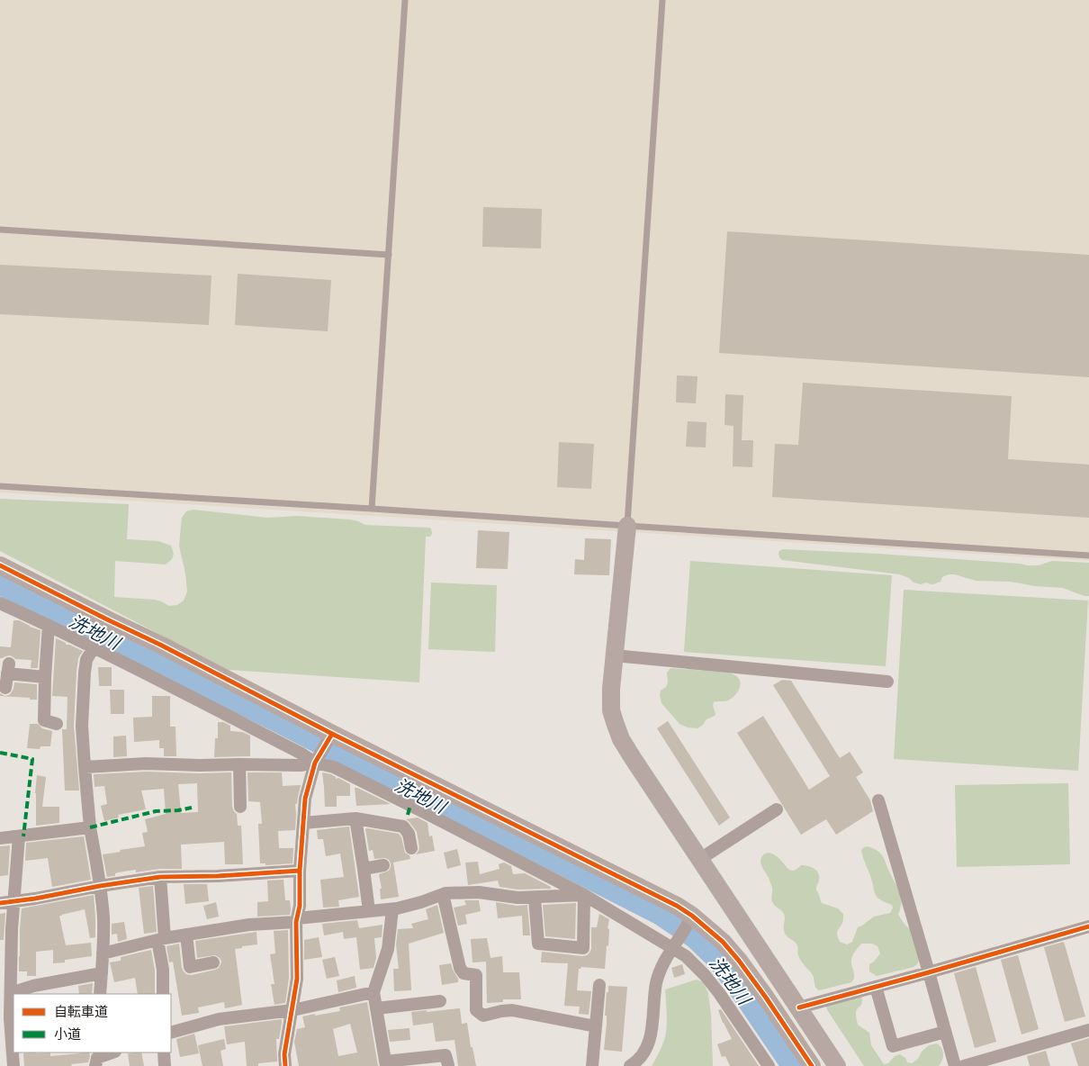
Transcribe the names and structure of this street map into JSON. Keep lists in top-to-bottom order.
{
  "water": ["洗地川"],
  "legend": ["自転車道", "小道"]
}
